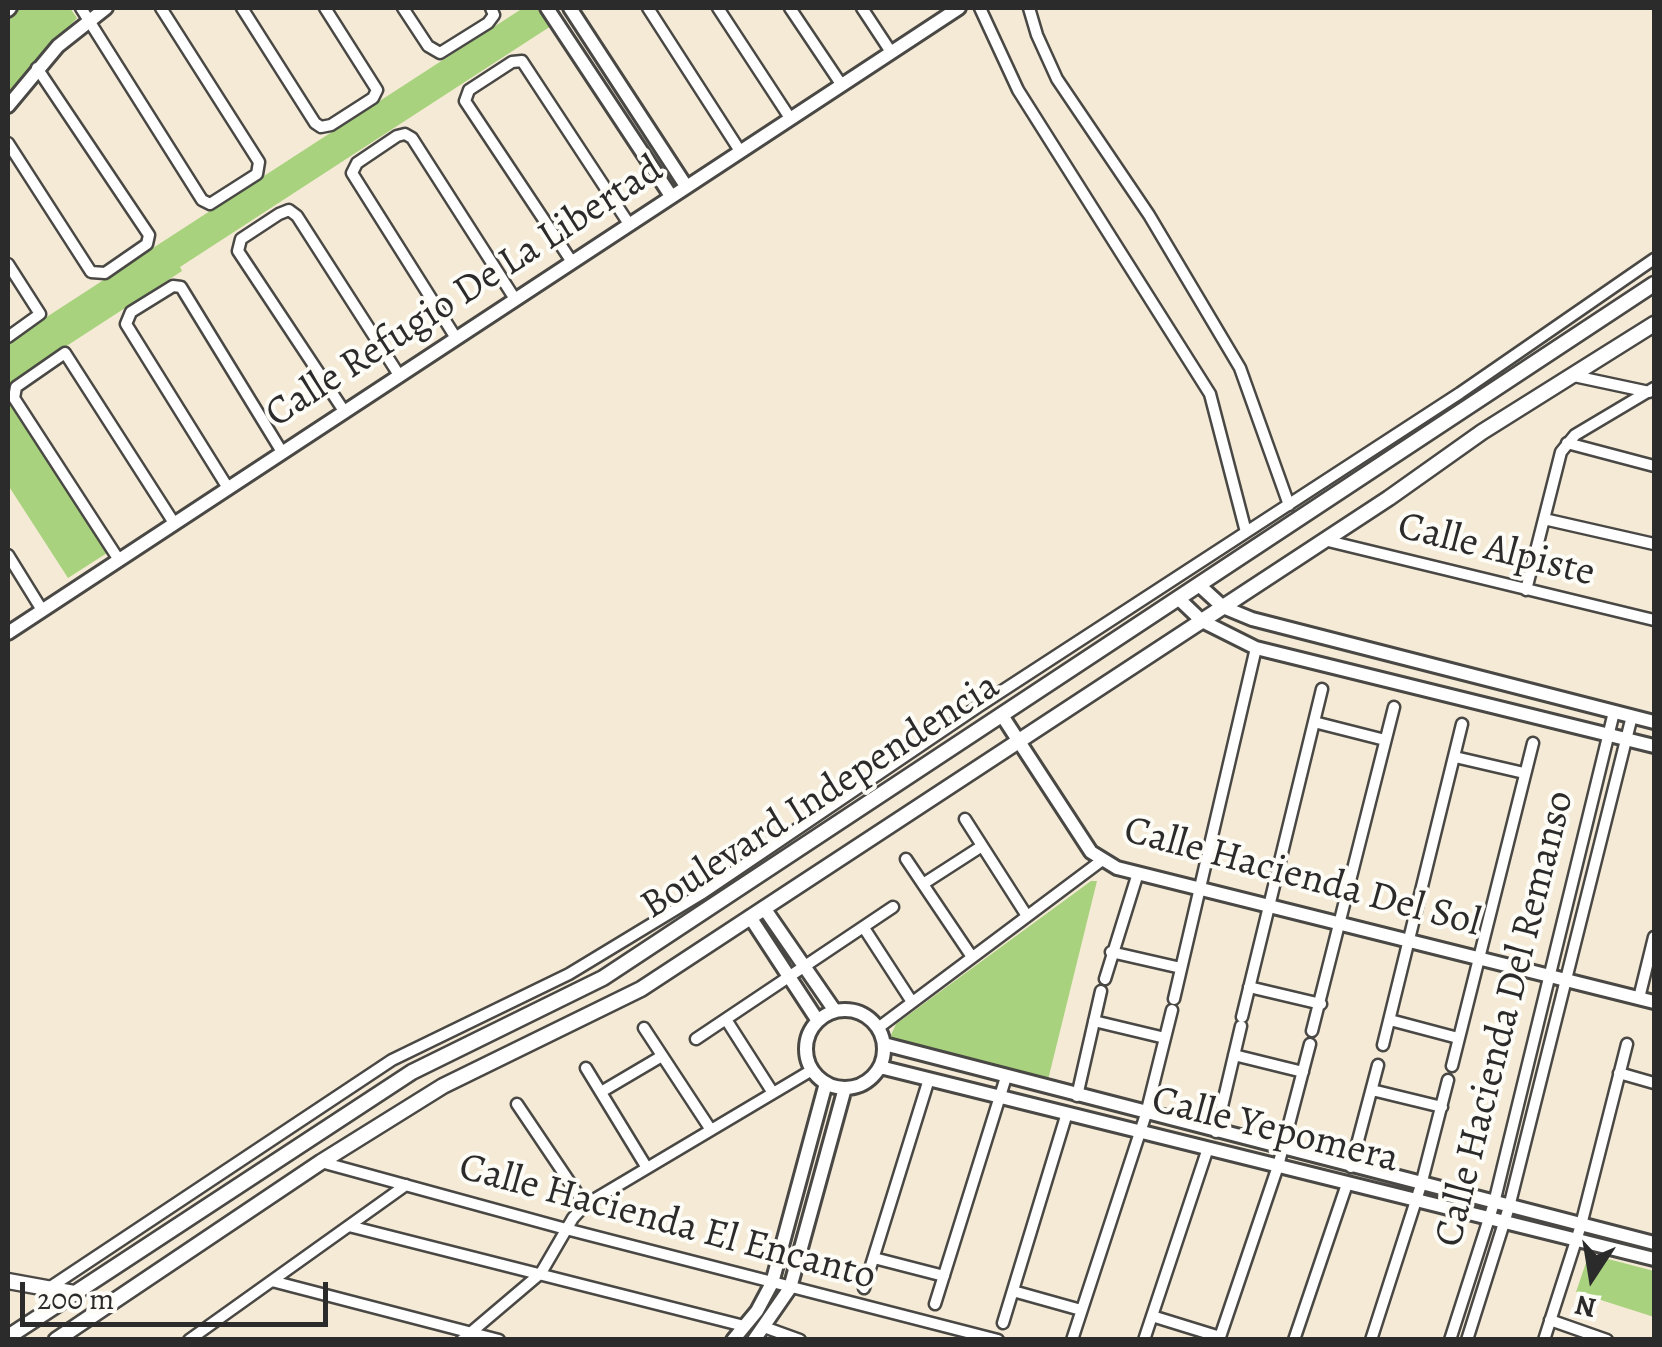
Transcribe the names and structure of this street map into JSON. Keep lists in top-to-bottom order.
{
  "streets": {
    "main road": ["Boulevard Independencia"],
    "street": [
      "Calle Refugio De La Libertad",
      "Calle Alpiste",
      "Calle Hacienda Del Sol",
      "Calle Hacienda Del Remanso",
      "Calle Yepomera",
      "Calle Hacienda El Encanto"
    ]
  },
  "crossings": [
    ["Calle Alpiste", "Boulevard Independencia"],
    ["Boulevard Independencia", "Calle Hacienda Del Sol"],
    ["Boulevard Independencia", "Calle Hacienda El Encanto"],
    ["Calle Hacienda Del Sol", "Calle Hacienda Del Remanso"],
    ["Calle Hacienda Del Remanso", "Calle Yepomera"]
  ],
  "scale_bar": "200 m",
  "north": "bottom"
}
